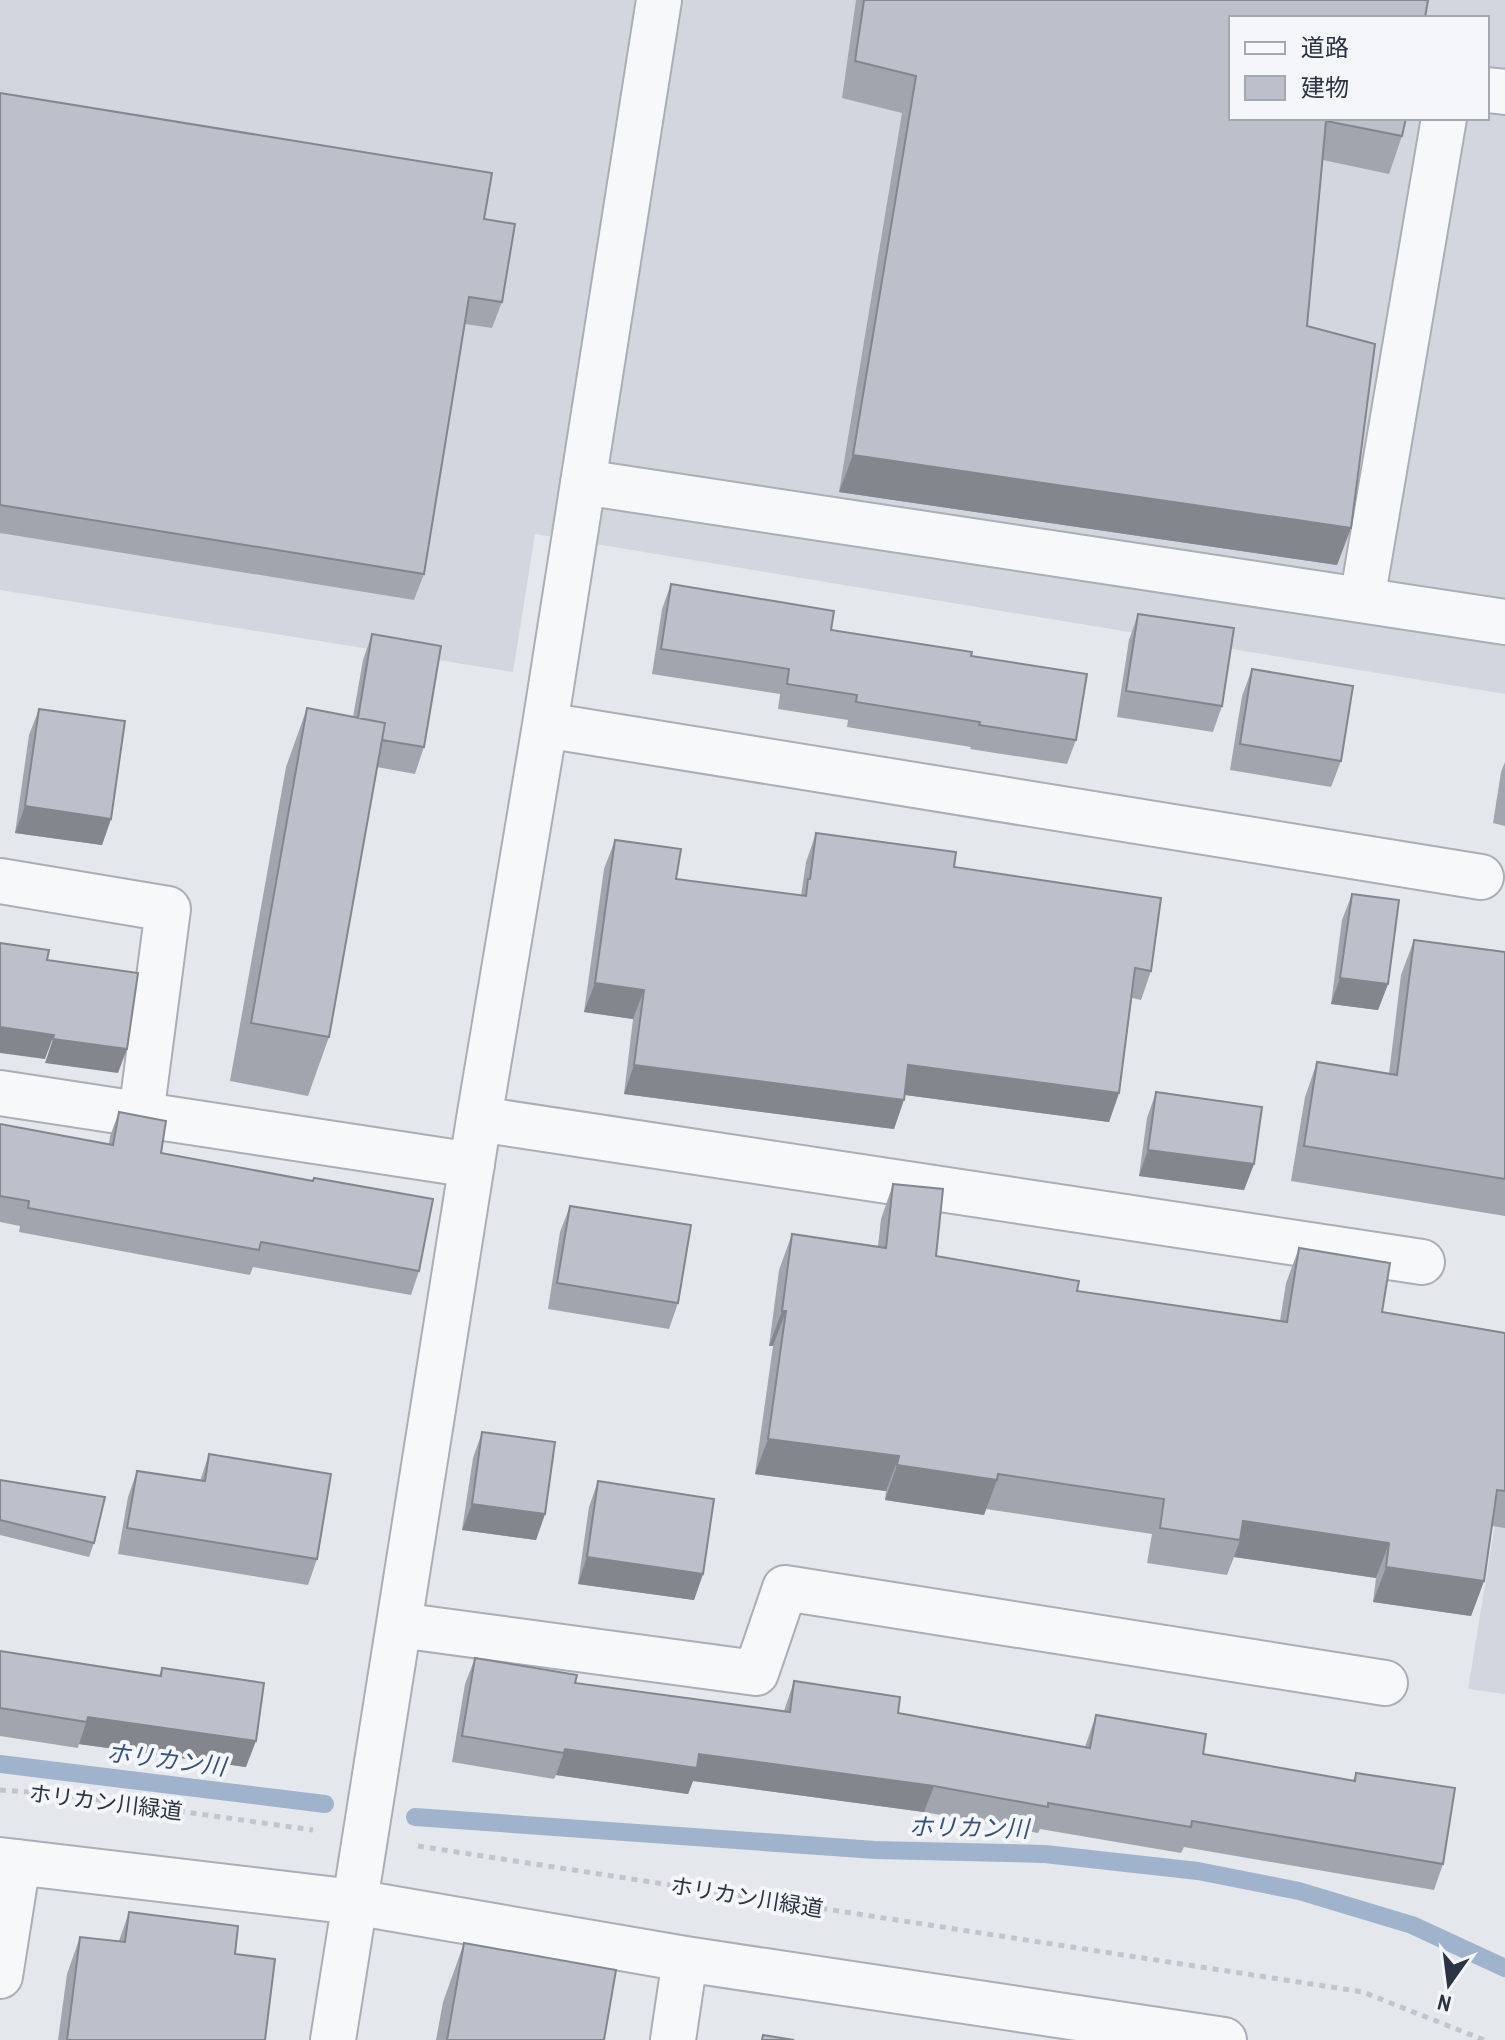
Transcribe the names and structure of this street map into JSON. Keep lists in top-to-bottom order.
{
  "streets": {
    "path": ["ホリカン川緑道"]
  },
  "water": ["ホリカン川"],
  "legend": ["道路", "建物"],
  "north": "bottom"
}
